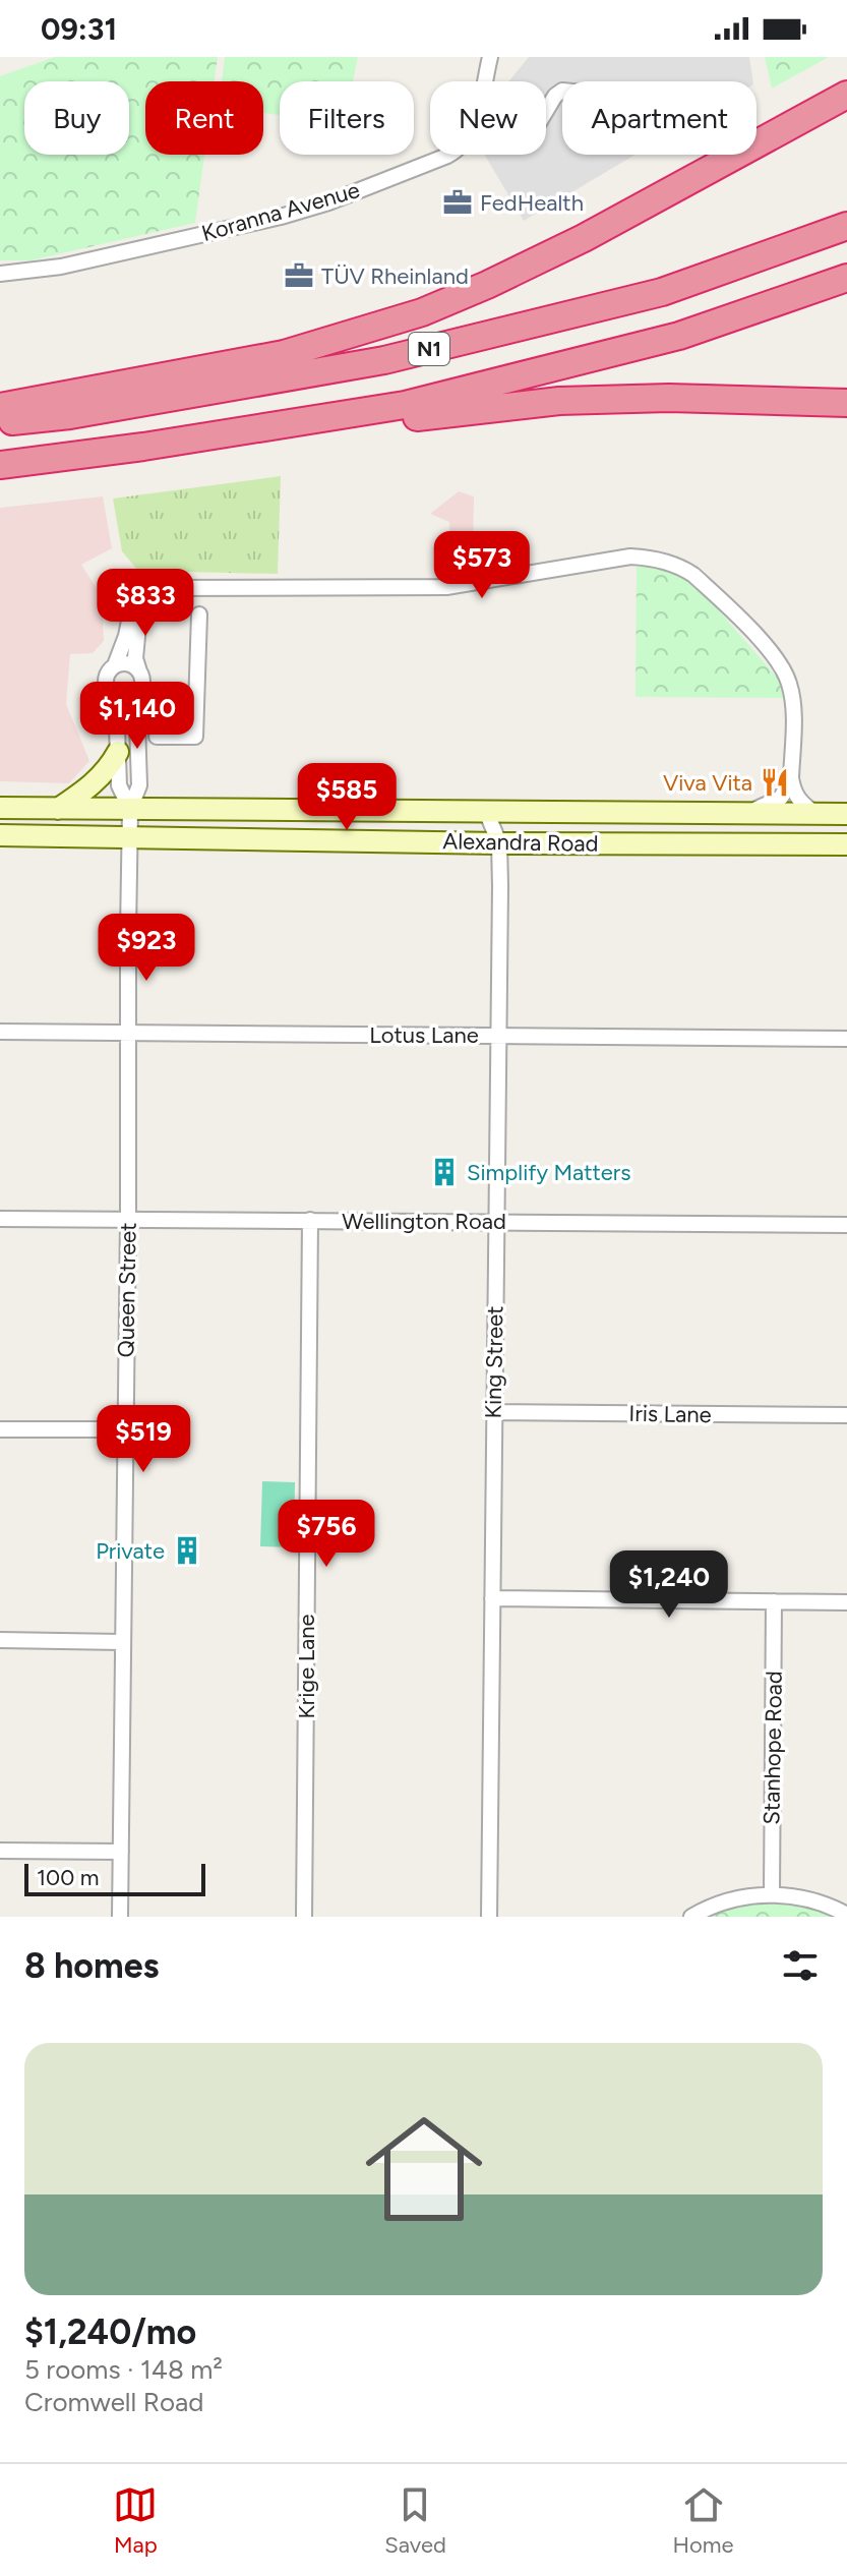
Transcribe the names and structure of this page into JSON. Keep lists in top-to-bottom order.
{
  "streets": {
    "highway": ["N1"],
    "main road": ["Alexandra Road"],
    "street": [
      "Koranna Avenue",
      "Lotus Lane",
      "Wellington Road",
      "Queen Street",
      "King Street",
      "Iris Lane",
      "Krige Lane",
      "Stanhope Road"
    ]
  },
  "crossings": [
    ["Alexandra Road", "Queen Street"],
    ["Alexandra Road", "King Street"],
    ["Lotus Lane", "Queen Street"],
    ["Lotus Lane", "King Street"],
    ["Wellington Road", "Queen Street"],
    ["Wellington Road", "King Street"],
    ["Wellington Road", "Krige Lane"],
    ["King Street", "Iris Lane"]
  ],
  "places": {
    "office": ["FedHealth", "TÜV Rheinland"],
    "restaurant": ["Viva Vita"],
    "building": ["Simplify Matters", "Private"]
  },
  "scale_bar": "100 m",
  "page": {
    "status": "09:31",
    "chip": [
      "Buy",
      "Rent",
      "Filters",
      "New",
      "Apartment"
    ],
    "price": [
      "$573",
      "$833",
      "$1,140",
      "$585",
      "$923",
      "$519",
      "$756",
      "$1,240"
    ],
    "scale": "100 m",
    "heading": "8 homes",
    "list": [
      {
        "name": "$1,240/mo",
        "note": "5 rooms · 148 m² · Cromwell Road"
      }
    ],
    "tabs": ["Map", "Saved", "Home"]
  }
}
